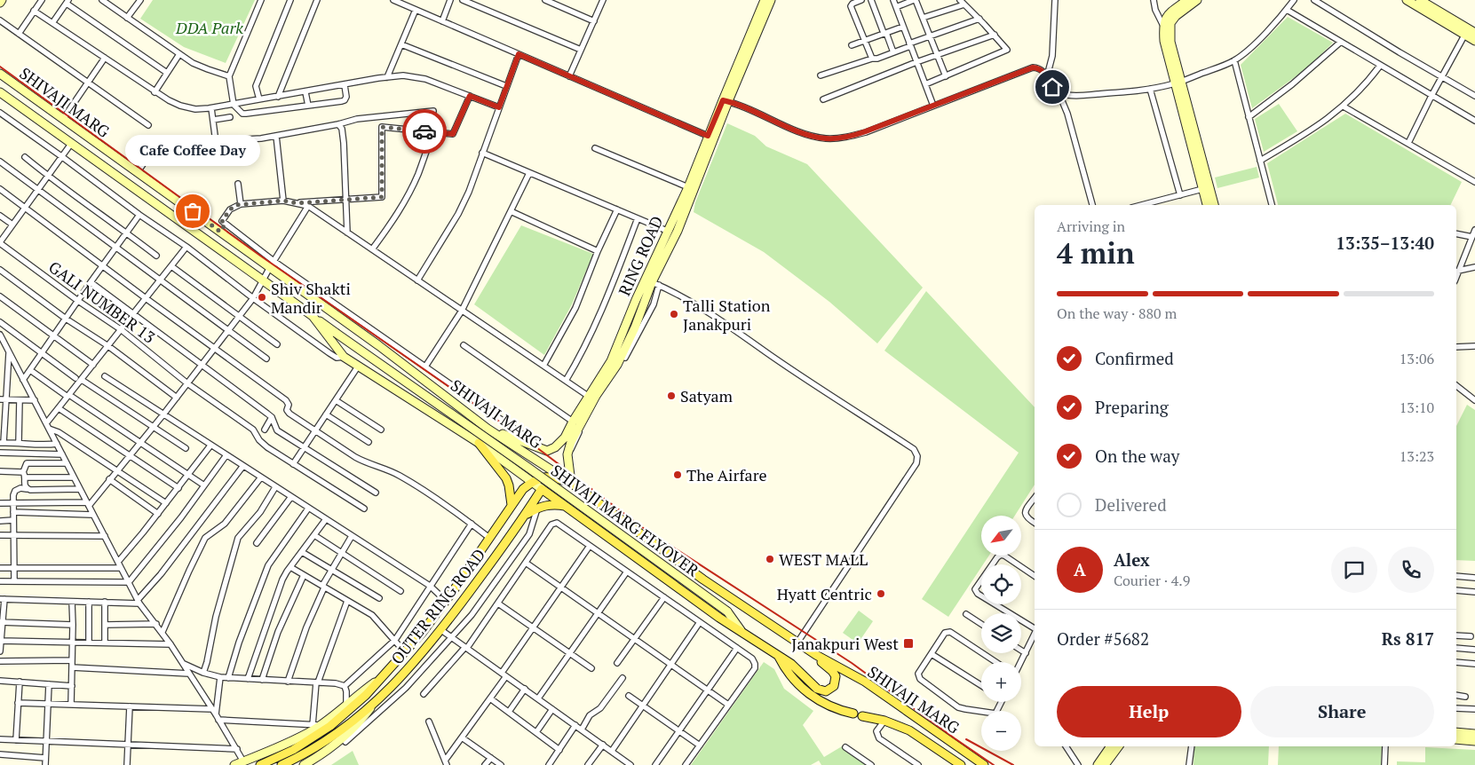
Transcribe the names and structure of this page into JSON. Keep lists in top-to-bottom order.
{
  "streets": {
    "main road": [
      "SHIVAJI MARG",
      "RING ROAD",
      "SHIVAJI MARG FLYOVER",
      "OUTER RING ROAD"
    ],
    "street": ["GALI NUMBER 13"]
  },
  "crossings": [
    ["SHIVAJI MARG", "RING ROAD"],
    ["SHIVAJI MARG", "SHIVAJI MARG FLYOVER"],
    ["SHIVAJI MARG", "OUTER RING ROAD"]
  ],
  "parks": ["DDA Park"],
  "places": {
    "other": [
      "Cafe Coffee Day",
      "Shiv Shakti Mandir",
      "Talli Station Janakpuri",
      "Satyam",
      "The Airfare",
      "WEST MALL",
      "Hyatt Centric"
    ],
    "transit": ["Janakpuri West"]
  },
  "north": "bottom left",
  "page": {
    "bubble": "Cafe Coffee Day",
    "heading": ["4 min", "Arriving in", "13:35–13:40"],
    "panel": [
      "Alex",
      "Courier · 4.9",
      "Order #5682",
      "Rs 817"
    ],
    "bar": "On the way · 880 m",
    "list": [
      ["Confirmed", "13:06"],
      ["Preparing", "13:10"],
      ["On the way", "13:23"],
      "Delivered"
    ],
    "map_buttons": ["+", "−"],
    "round": "A",
    "buttons": ["Help", "Share"]
  }
}
